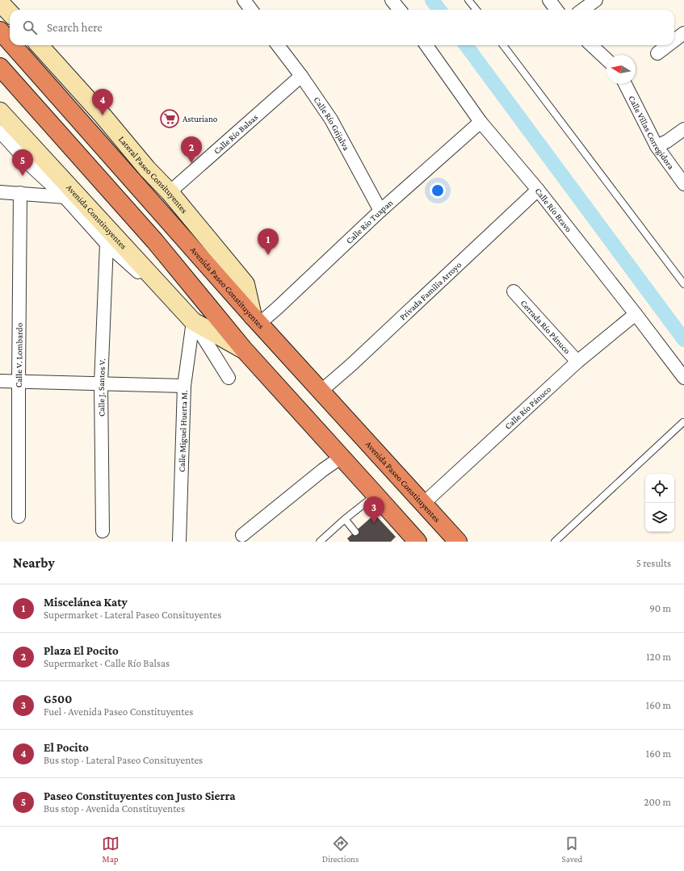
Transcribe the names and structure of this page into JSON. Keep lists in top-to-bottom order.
{
  "streets": {
    "highway": ["Avenida Paseo Constituyentes"],
    "street": [
      "Calle Río Grijalva",
      "Calle Villas Corregidora",
      "Calle Río Balsas",
      "Lateral Paseo Consituyentes",
      "Calle Río Bravo",
      "Avenida Constituyentes",
      "Calle Río Tuxpan",
      "Privada Familia Arroyo",
      "Cerrada Río Pánuco",
      "Calle V. Lombardo",
      "Calle J. Santos V.",
      "Calle Río Pánuco",
      "Calle Miguel Huerta M."
    ]
  },
  "crossings": [
    ["Calle Río Grijalva", "Calle Río Balsas"],
    ["Calle Río Grijalva", "Calle Río Tuxpan"],
    ["Calle Río Balsas", "Lateral Paseo Consituyentes"],
    ["Lateral Paseo Consituyentes", "Calle Río Tuxpan"],
    ["Lateral Paseo Consituyentes", "Avenida Paseo Constituyentes"],
    ["Calle Río Bravo", "Calle Río Tuxpan"],
    ["Calle Río Bravo", "Privada Familia Arroyo"],
    ["Calle Río Bravo", "Calle Río Pánuco"],
    ["Avenida Constituyentes", "Calle J. Santos V."],
    ["Avenida Constituyentes", "Calle Miguel Huerta M."],
    ["Calle Río Tuxpan", "Avenida Paseo Constituyentes"],
    ["Avenida Paseo Constituyentes", "Privada Familia Arroyo"],
    ["Avenida Paseo Constituyentes", "Calle Río Pánuco"],
    ["Cerrada Río Pánuco", "Calle Río Pánuco"]
  ],
  "places": {
    "supermarket": ["Asturiano"]
  },
  "north": "left",
  "page": {
    "search": "Search here",
    "pins": [
      "4",
      "2",
      "5",
      "1",
      "3"
    ],
    "heading": ["Nearby", "5 results"],
    "list": [
      {
        "mark": "1",
        "name": "Miscelánea Katy",
        "note": "Supermarket · Lateral Paseo Consituyentes",
        "value": "90 m"
      },
      {
        "mark": "2",
        "name": "Plaza El Pocito",
        "note": "Supermarket · Calle Río Balsas",
        "value": "120 m"
      },
      {
        "mark": "3",
        "name": "G500",
        "note": "Fuel · Avenida Paseo Constituyentes",
        "value": "160 m"
      },
      {
        "mark": "4",
        "name": "El Pocito",
        "note": "Bus stop · Lateral Paseo Consituyentes",
        "value": "160 m"
      },
      {
        "mark": "5",
        "name": "Paseo Constituyentes con Justo Sierra",
        "note": "Bus stop · Avenida Constituyentes",
        "value": "200 m"
      }
    ],
    "nav": ["Map", "Directions", "Saved"]
  }
}
